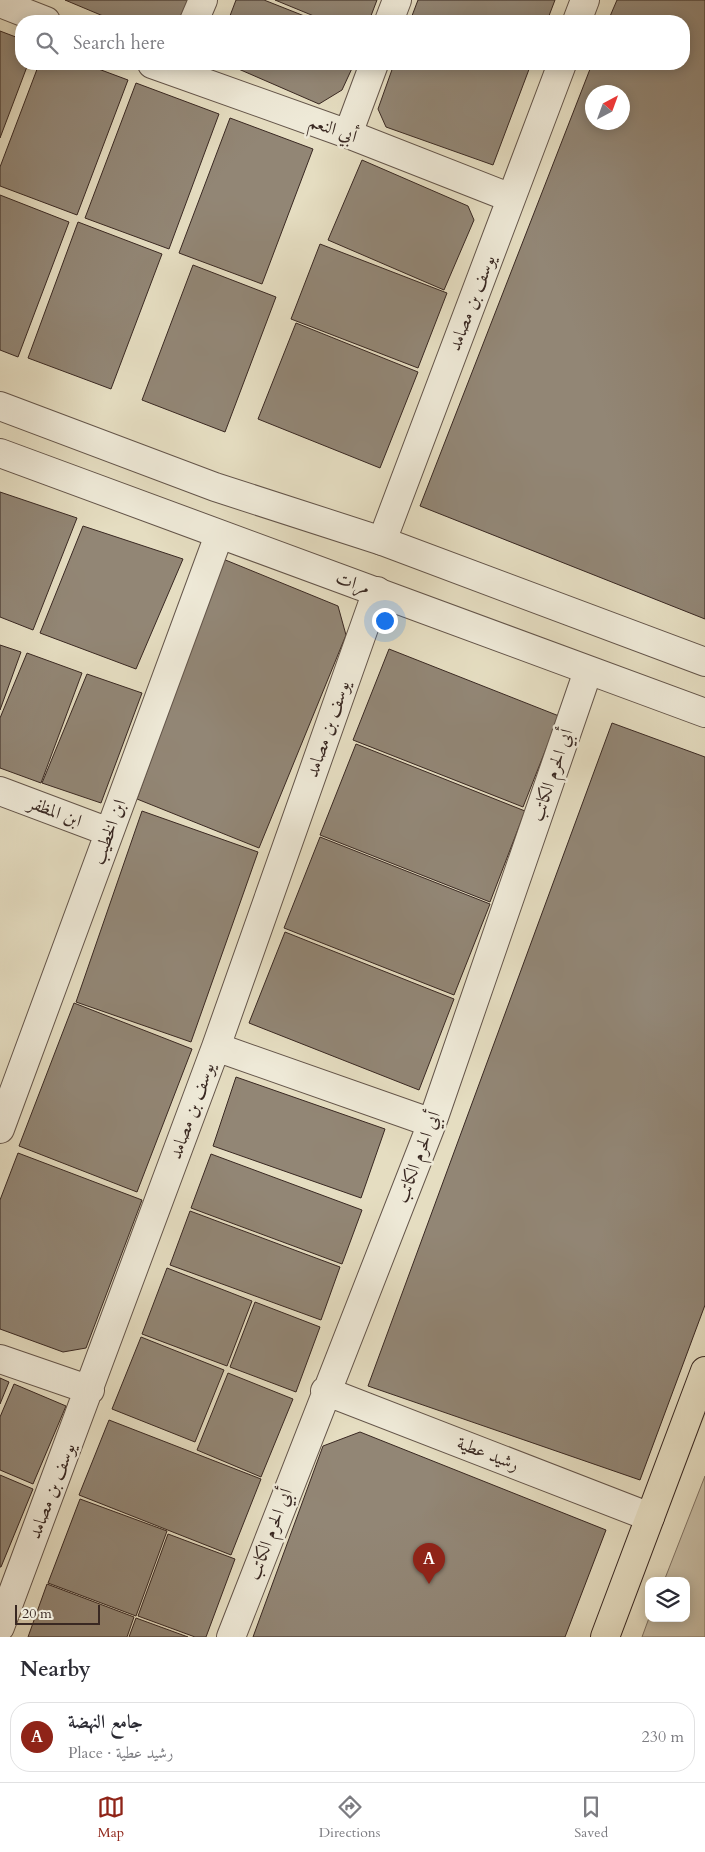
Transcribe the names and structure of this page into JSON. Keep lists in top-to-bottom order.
{
  "streets": {
    "street": [
      "أبي النعم",
      "يوسف بن مصامد",
      "مرات",
      "أبي الحرم الكاتب",
      "ابن المظفر",
      "ابن الخطيب",
      "رشيد عطية"
    ]
  },
  "crossings": [
    ["أبي النعم", "يوسف بن مصامد"],
    ["يوسف بن مصامد", "مرات"],
    ["مرات", "أبي الحرم الكاتب"],
    ["مرات", "ابن الخطيب"],
    ["أبي الحرم الكاتب", "رشيد عطية"],
    ["ابن المظفر", "ابن الخطيب"]
  ],
  "scale_bar": "20 m",
  "north": "top right",
  "page": {
    "search": "Search here",
    "pins": "A",
    "scale": "20 m",
    "heading": "Nearby",
    "list": [
      {
        "mark": "A",
        "name": "جامع النهضة",
        "note": "Place · رشيد عطية",
        "value": "230 m"
      }
    ],
    "nav": ["Map", "Directions", "Saved"]
  }
}
